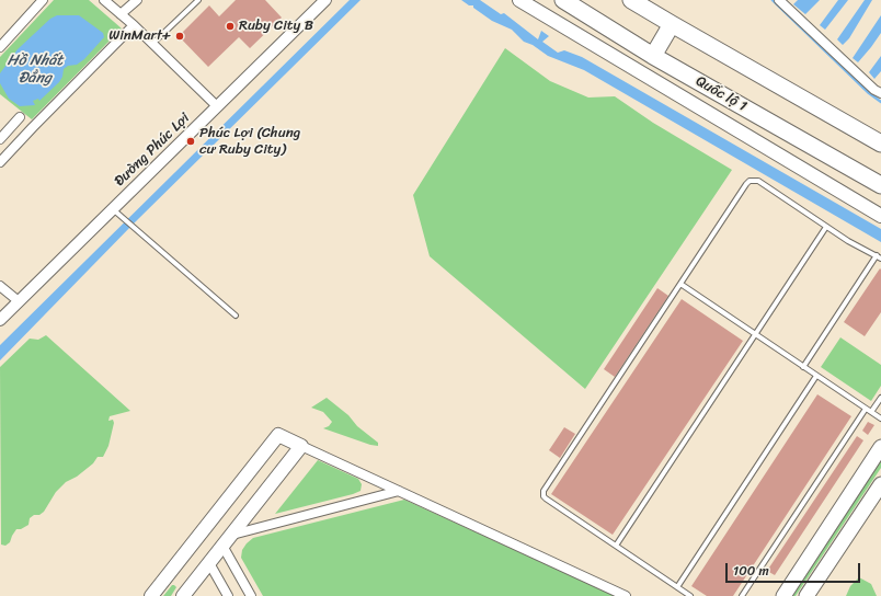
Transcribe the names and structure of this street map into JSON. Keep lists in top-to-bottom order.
{
  "streets": {
    "highway": ["Quốc lộ 1"],
    "street": ["Đường Phúc Lợi"]
  },
  "water": ["Hồ Nhất Đẳng"],
  "places": ["Ruby City B", "WinMart+", "Phúc Lợi (Chung cư Ruby City)"],
  "scale_bar": "100 m"
}
